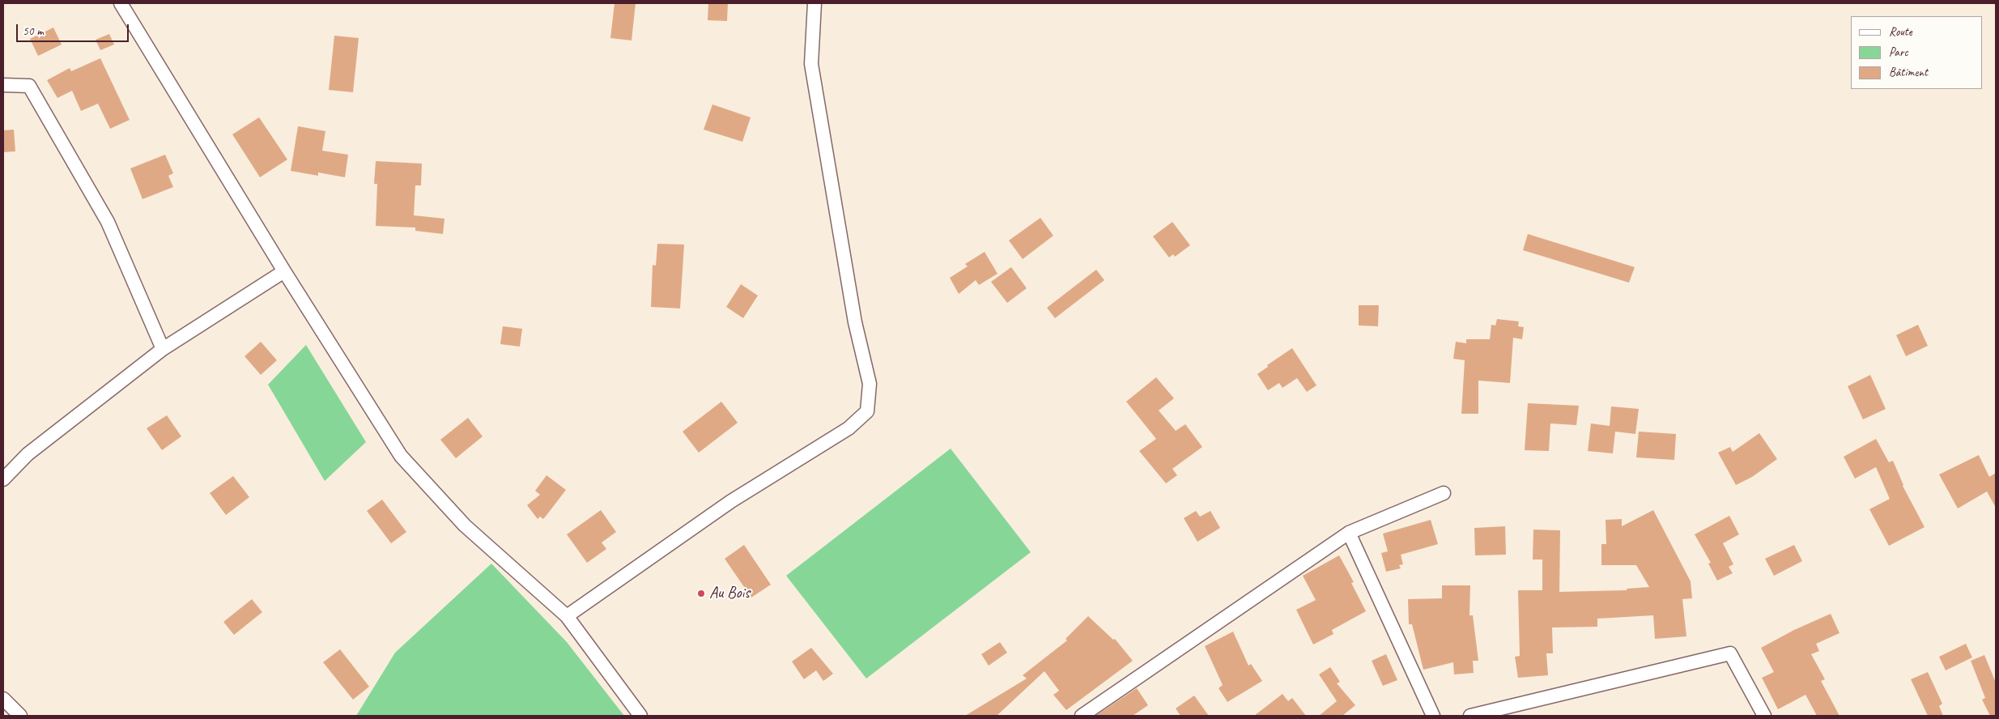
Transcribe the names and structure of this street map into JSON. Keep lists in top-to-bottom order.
{
  "places": ["Au Bois"],
  "legend": ["Route", "Parc", "Bâtiment"],
  "scale_bar": "50 m"
}
